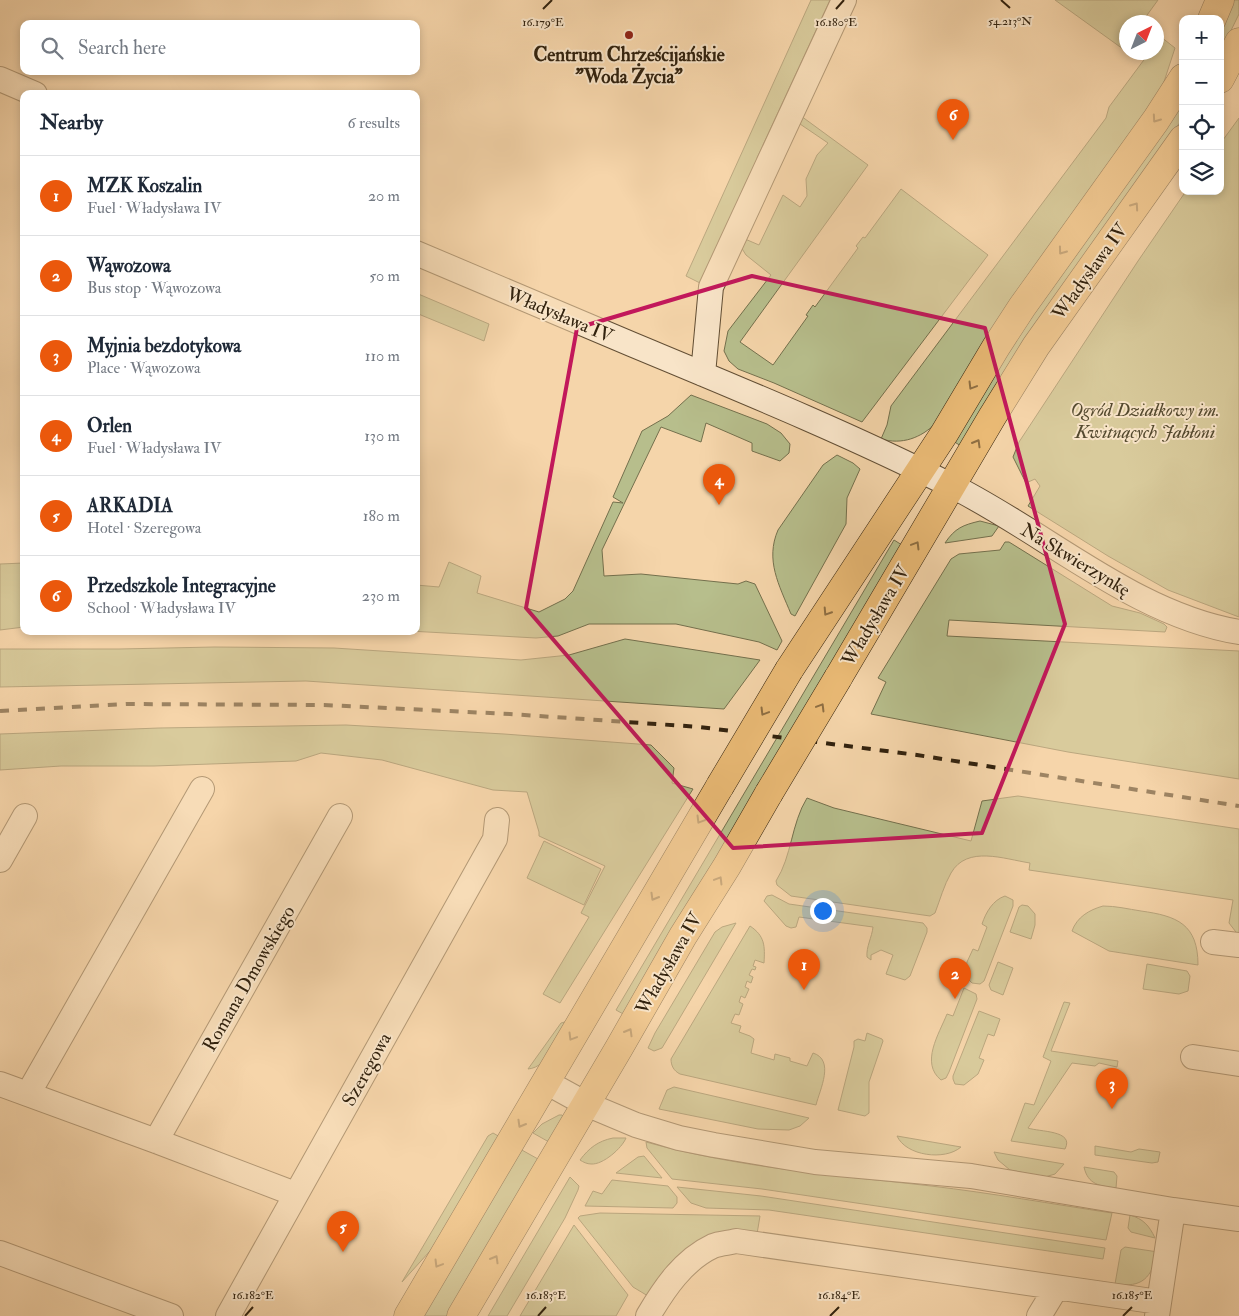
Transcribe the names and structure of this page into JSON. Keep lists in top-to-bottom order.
{
  "streets": {
    "main road": ["Władysława IV"],
    "street": ["Na Skwierzynkę", "Romana Dmowskiego", "Szeregowa"]
  },
  "crossings": [
    ["Władysława IV", "Na Skwierzynkę"]
  ],
  "parks": ["Ogród Działkowy im. Kwitnących Jabłoni"],
  "places": ["Centrum Chrześcijańskie \"Woda Życia\""],
  "north": "top right",
  "page": {
    "map_buttons": ["+", "−"],
    "search": "Search here",
    "heading": ["Nearby", "6 results"],
    "pins": [
      "6",
      "4",
      "1",
      "2",
      "3",
      "5"
    ],
    "list": [
      {
        "mark": "1",
        "name": "MZK Koszalin",
        "note": "Fuel · Władysława IV",
        "value": "20 m"
      },
      {
        "mark": "2",
        "name": "Wąwozowa",
        "note": "Bus stop · Wąwozowa",
        "value": "50 m"
      },
      {
        "mark": "3",
        "name": "Myjnia bezdotykowa",
        "note": "Place · Wąwozowa",
        "value": "110 m"
      },
      {
        "mark": "4",
        "name": "Orlen",
        "note": "Fuel · Władysława IV",
        "value": "130 m"
      },
      {
        "mark": "5",
        "name": "ARKADIA",
        "note": "Hotel · Szeregowa",
        "value": "180 m"
      },
      {
        "mark": "6",
        "name": "Przedszkole Integracyjne",
        "note": "School · Władysława IV",
        "value": "230 m"
      }
    ]
  },
  "coordinates": [
    "54.213°N",
    "16.179°E",
    "16.180°E",
    "16.182°E",
    "16.183°E",
    "16.184°E",
    "16.185°E"
  ]
}
